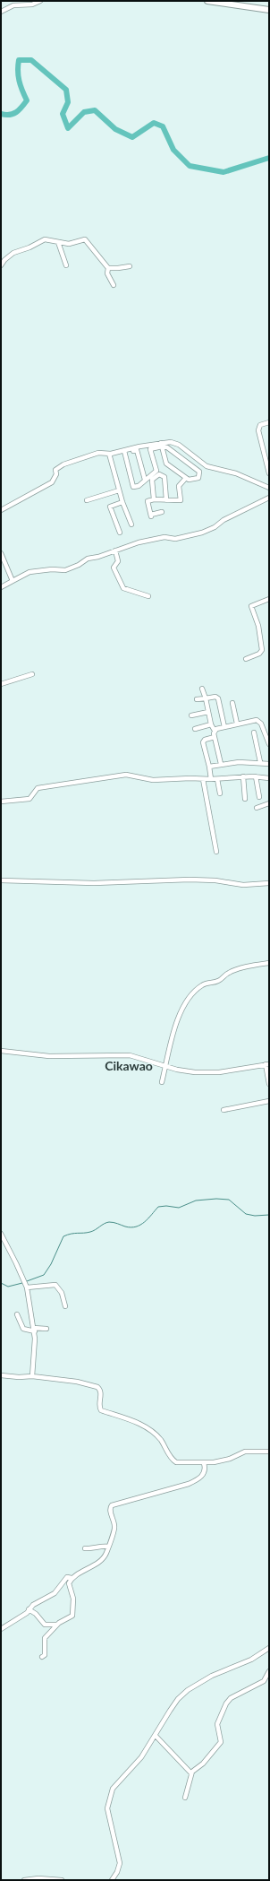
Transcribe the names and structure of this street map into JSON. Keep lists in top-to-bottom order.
{
  "districts": ["Cikawao"]
}
